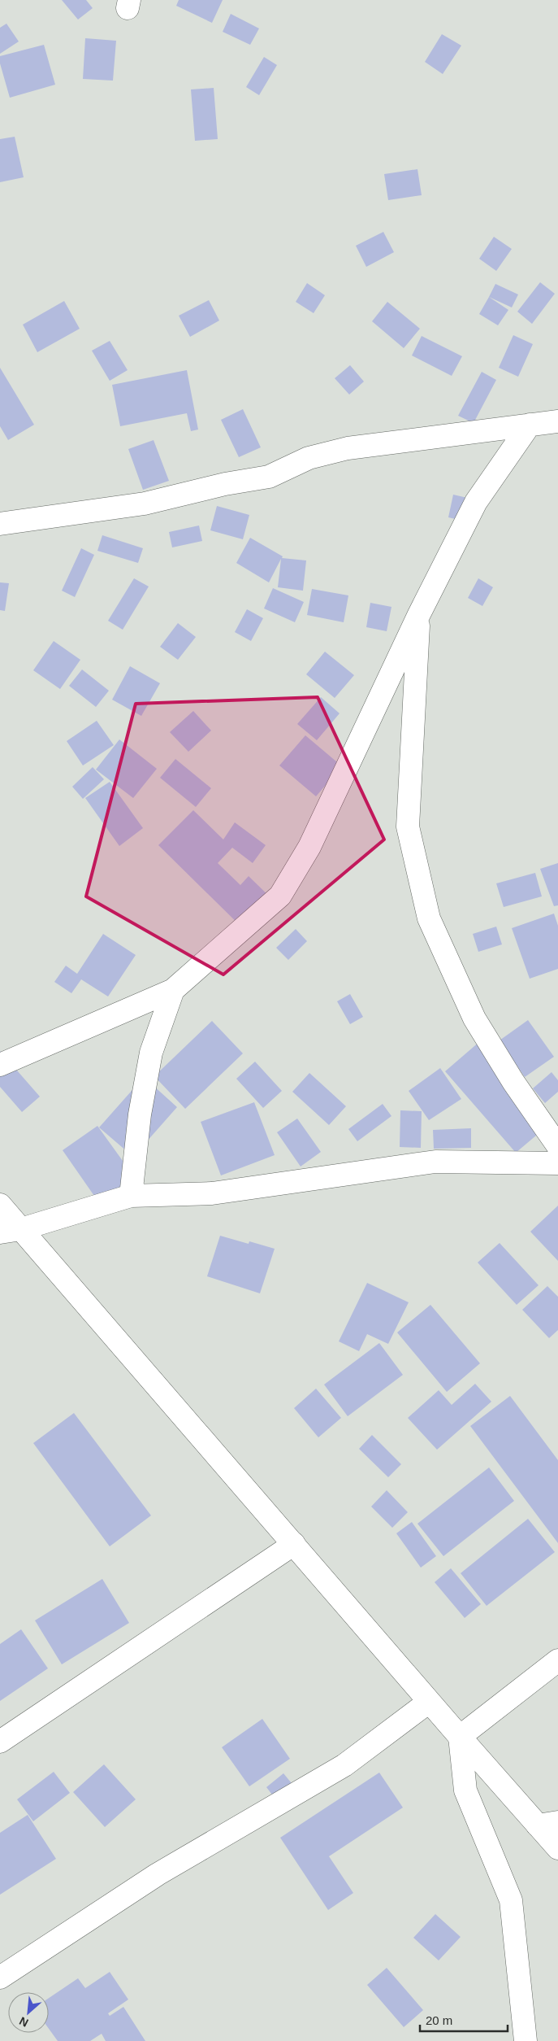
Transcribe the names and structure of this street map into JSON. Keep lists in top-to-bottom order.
{
  "scale_bar": "20 m",
  "north": "bottom left"
}
